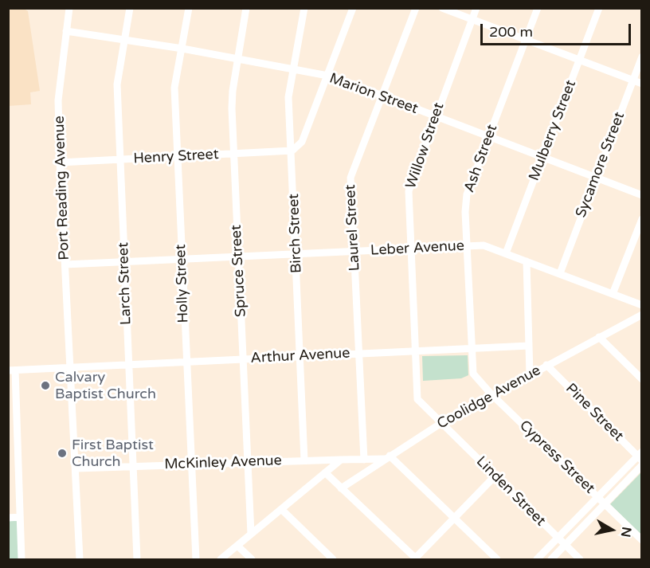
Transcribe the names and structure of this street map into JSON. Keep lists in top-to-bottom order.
{
  "streets": {
    "street": [
      "Marion Street",
      "Mulberry Street",
      "Willow Street",
      "Henry Street",
      "Ash Street",
      "Sycamore Street",
      "Port Reading Avenue",
      "Laurel Street",
      "Birch Street",
      "Leber Avenue",
      "Spruce Street",
      "Larch Street",
      "Holly Street",
      "Arthur Avenue",
      "Coolidge Avenue",
      "Pine Street",
      "Cypress Street",
      "McKinley Avenue",
      "Linden Street"
    ]
  },
  "crossings": [
    ["Marion Street", "Mulberry Street"],
    ["Marion Street", "Willow Street"],
    ["Marion Street", "Ash Street"],
    ["Marion Street", "Sycamore Street"],
    ["Marion Street", "Port Reading Avenue"],
    ["Marion Street", "Laurel Street"],
    ["Marion Street", "Birch Street"],
    ["Marion Street", "Spruce Street"],
    ["Marion Street", "Larch Street"],
    ["Marion Street", "Holly Street"],
    ["Mulberry Street", "Leber Avenue"],
    ["Willow Street", "Leber Avenue"],
    ["Willow Street", "Arthur Avenue"],
    ["Willow Street", "Coolidge Avenue"],
    ["Willow Street", "Linden Street"],
    ["Henry Street", "Port Reading Avenue"],
    ["Henry Street", "Birch Street"],
    ["Henry Street", "Spruce Street"],
    ["Henry Street", "Larch Street"],
    ["Henry Street", "Holly Street"],
    ["Ash Street", "Leber Avenue"],
    ["Ash Street", "Arthur Avenue"],
    ["Ash Street", "Coolidge Avenue"],
    ["Ash Street", "Cypress Street"],
    ["Sycamore Street", "Leber Avenue"],
    ["Port Reading Avenue", "Leber Avenue"],
    ["Port Reading Avenue", "Arthur Avenue"],
    ["Port Reading Avenue", "McKinley Avenue"],
    ["Laurel Street", "Leber Avenue"],
    ["Laurel Street", "Arthur Avenue"],
    ["Laurel Street", "McKinley Avenue"],
    ["Birch Street", "Leber Avenue"],
    ["Birch Street", "Arthur Avenue"],
    ["Birch Street", "McKinley Avenue"],
    ["Leber Avenue", "Spruce Street"],
    ["Leber Avenue", "Larch Street"],
    ["Leber Avenue", "Holly Street"],
    ["Spruce Street", "Arthur Avenue"],
    ["Spruce Street", "McKinley Avenue"],
    ["Larch Street", "Arthur Avenue"],
    ["Larch Street", "McKinley Avenue"],
    ["Holly Street", "Arthur Avenue"],
    ["Holly Street", "McKinley Avenue"],
    ["Coolidge Avenue", "Pine Street"],
    ["Coolidge Avenue", "Cypress Street"],
    ["Coolidge Avenue", "McKinley Avenue"],
    ["Coolidge Avenue", "Linden Street"]
  ],
  "places": ["Calvary Baptist Church", "First Baptist Church"],
  "scale_bar": "200 m",
  "north": "right"
}
